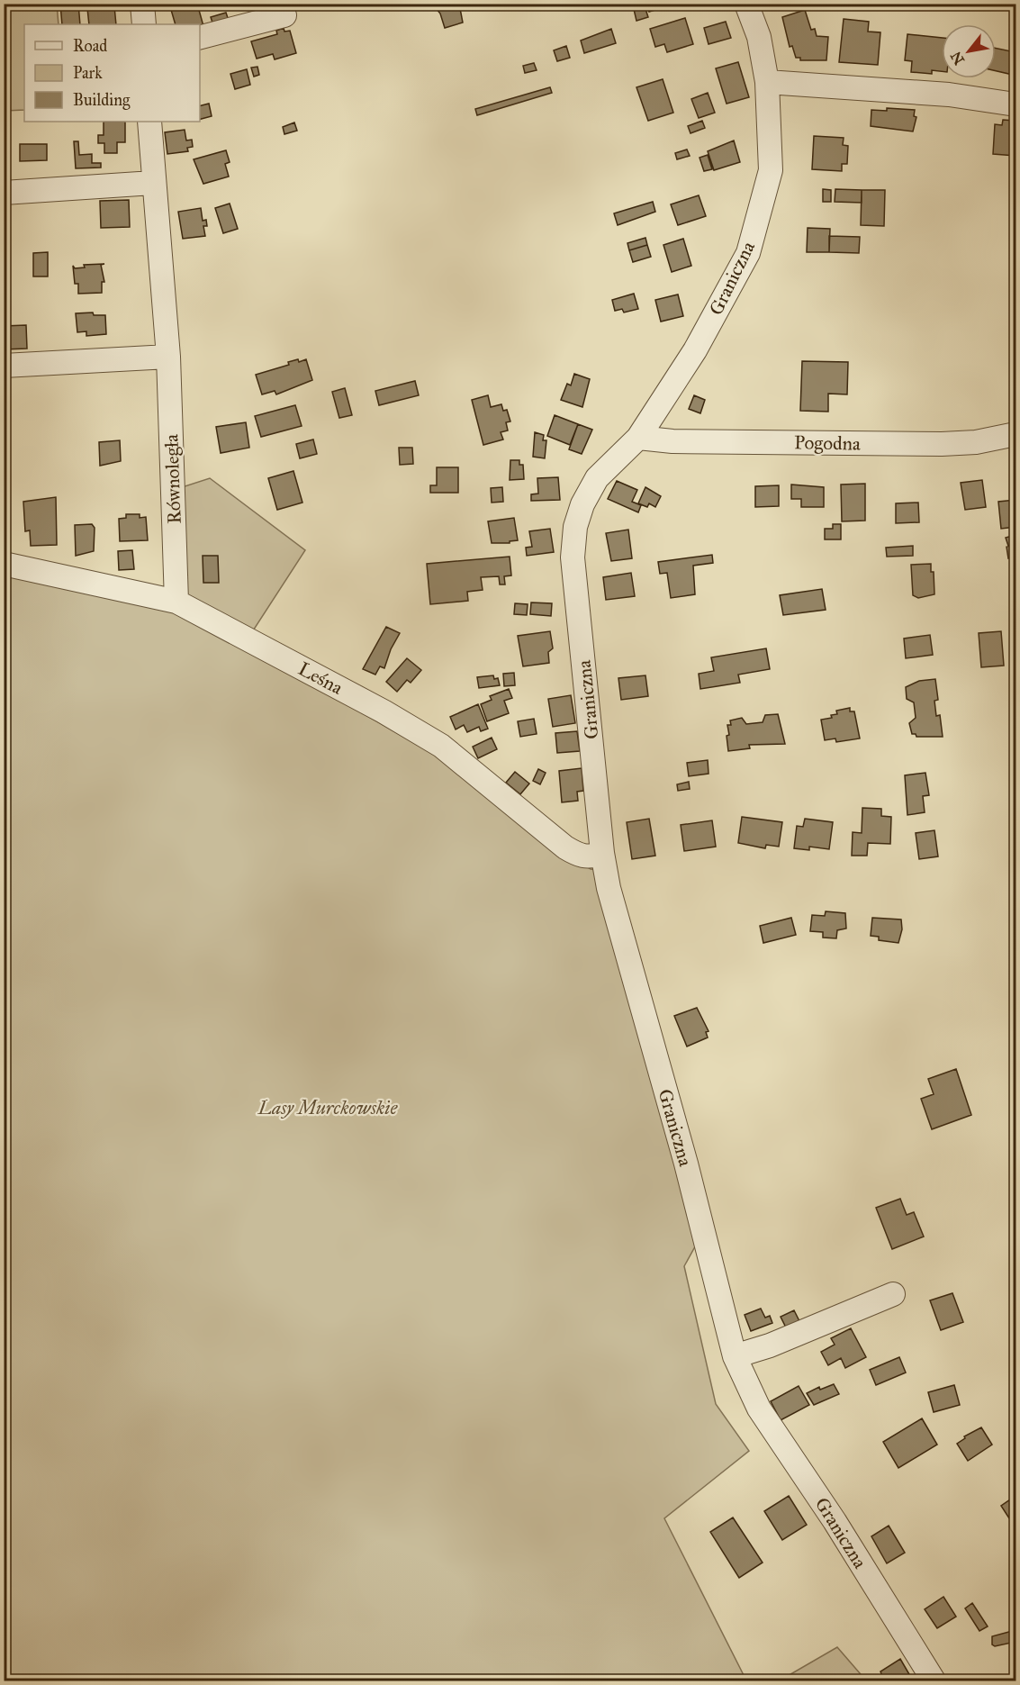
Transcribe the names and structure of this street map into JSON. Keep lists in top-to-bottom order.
{
  "streets": {
    "street": [
      "Graniczna",
      "Pogodna",
      "Równoległa",
      "Leśna"
    ]
  },
  "crossings": [
    ["Graniczna", "Pogodna"],
    ["Graniczna", "Leśna"],
    ["Równoległa", "Leśna"]
  ],
  "parks": ["Lasy Murckowskie"],
  "legend": ["Road", "Park", "Building"],
  "north": "bottom left"
}
